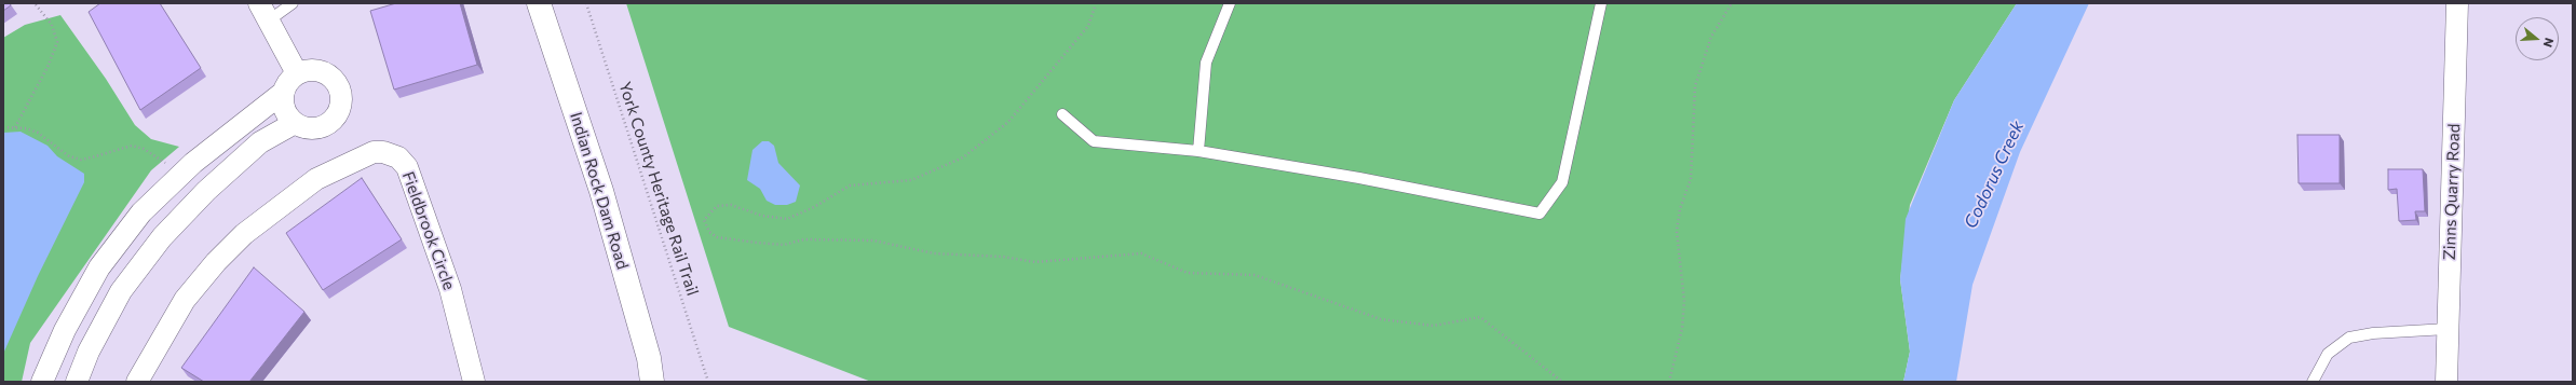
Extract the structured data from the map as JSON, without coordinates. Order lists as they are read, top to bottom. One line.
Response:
{"streets":{"street":["Indian Rock Dam Road","Zinns Quarry Road","Fieldbrook Circle"],"path":["York County Heritage Rail Trail"]},"water":["Codorus Creek"],"north":"right"}
